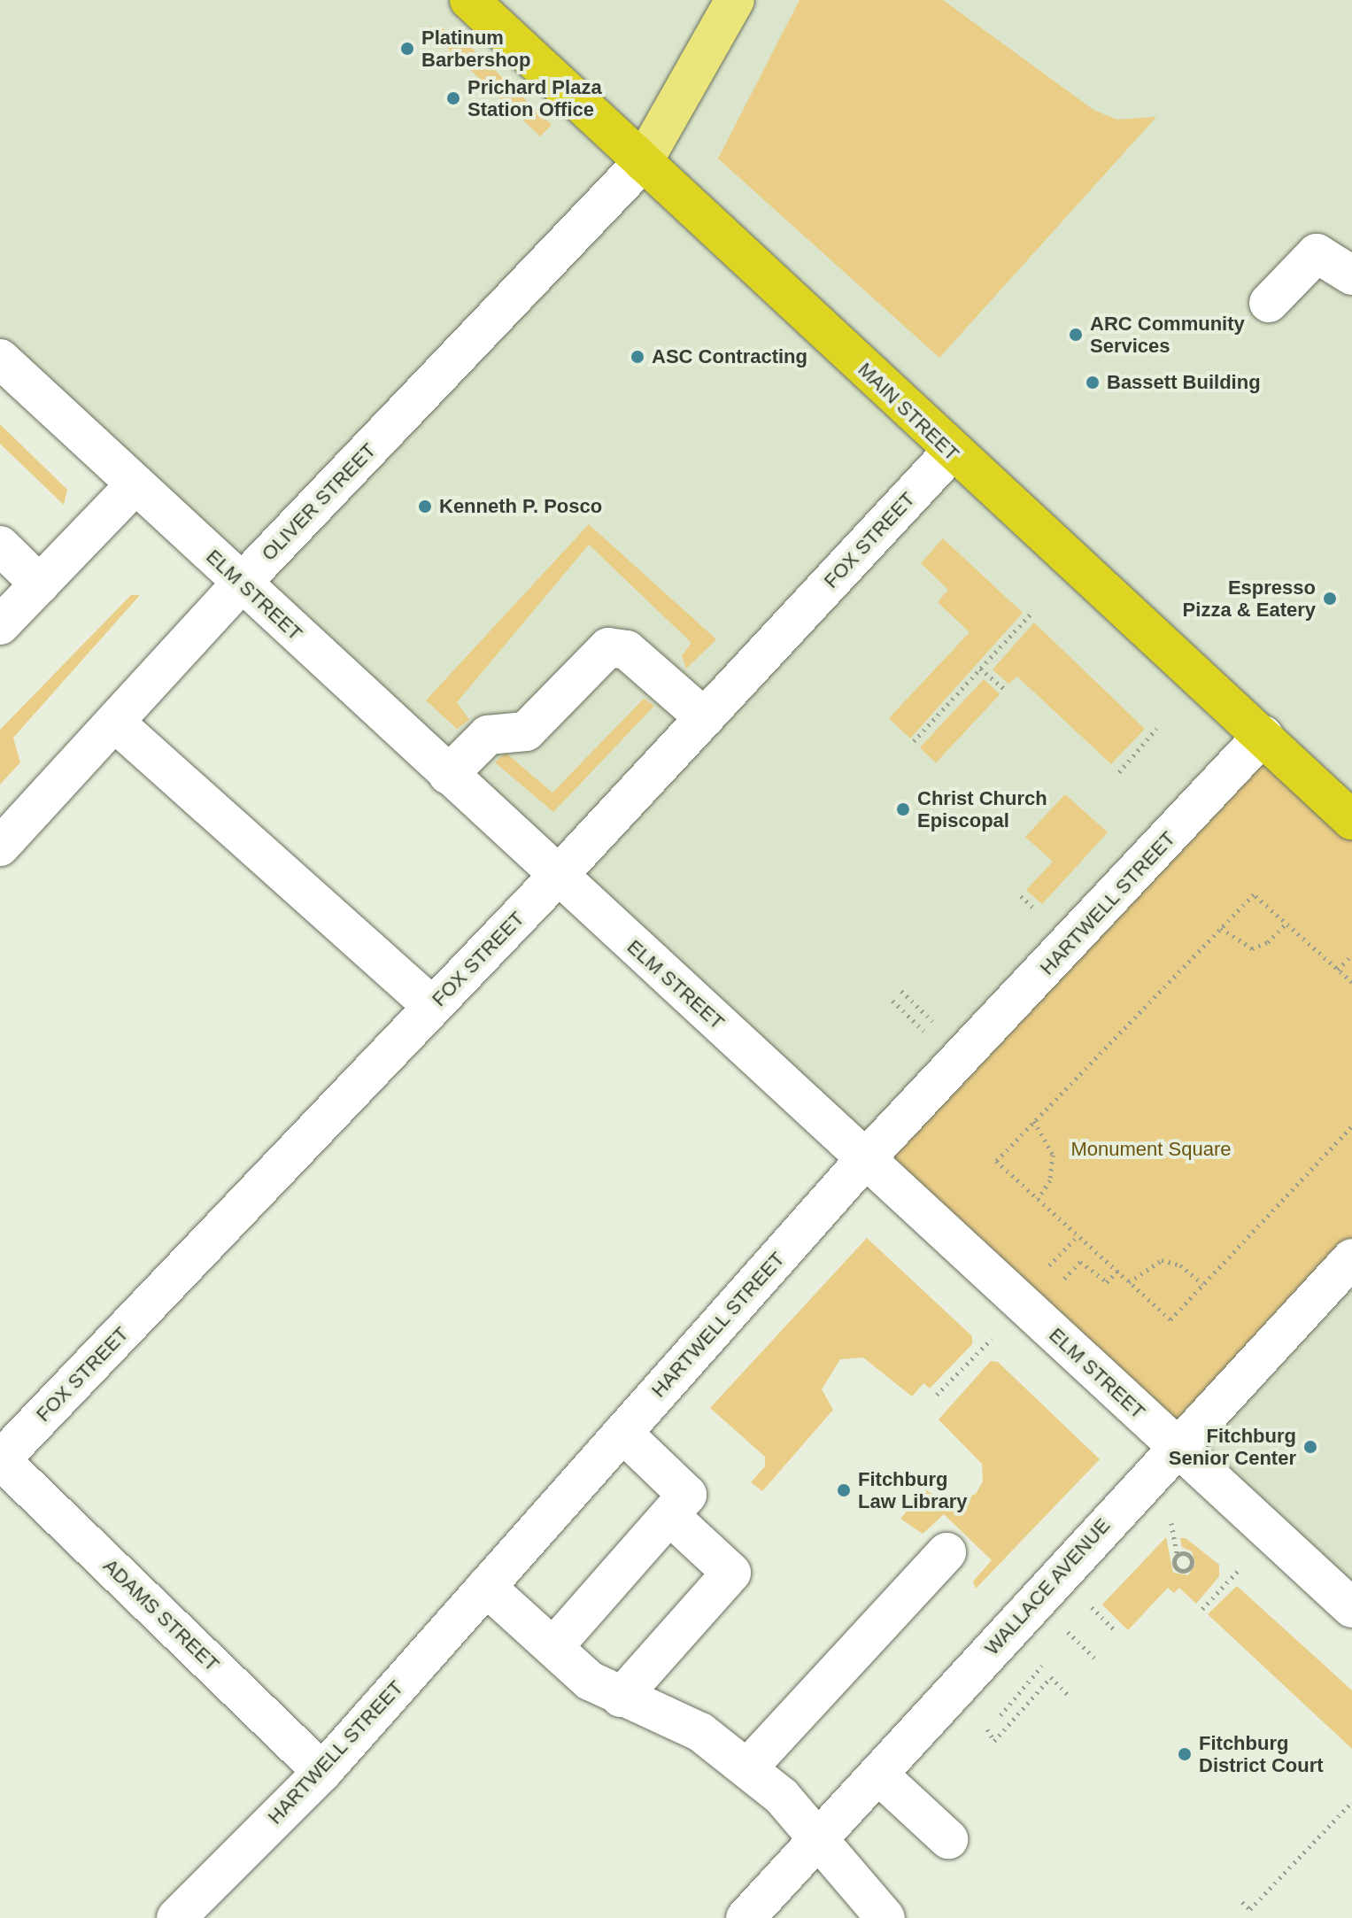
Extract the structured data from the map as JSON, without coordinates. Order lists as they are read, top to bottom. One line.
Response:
{"streets":{"highway":["MAIN STREET"],"street":["OLIVER STREET","FOX STREET","ELM STREET","HARTWELL STREET","WALLACE AVENUE","ADAMS STREET"]},"crossings":[["MAIN STREET","OLIVER STREET"],["MAIN STREET","FOX STREET"],["MAIN STREET","HARTWELL STREET"],["OLIVER STREET","ELM STREET"],["FOX STREET","ELM STREET"],["FOX STREET","ADAMS STREET"],["ELM STREET","HARTWELL STREET"],["ELM STREET","WALLACE AVENUE"],["HARTWELL STREET","ADAMS STREET"]],"parks":["Monument Square"],"places":["Platinum Barbershop","Prichard Plaza Station Office","ARC Community Services","ASC Contracting","Bassett Building","Kenneth P. Posco","Espresso Pizza & Eatery","Christ Church Episcopal","Fitchburg Senior Center","Fitchburg Law Library","Fitchburg District Court"]}
